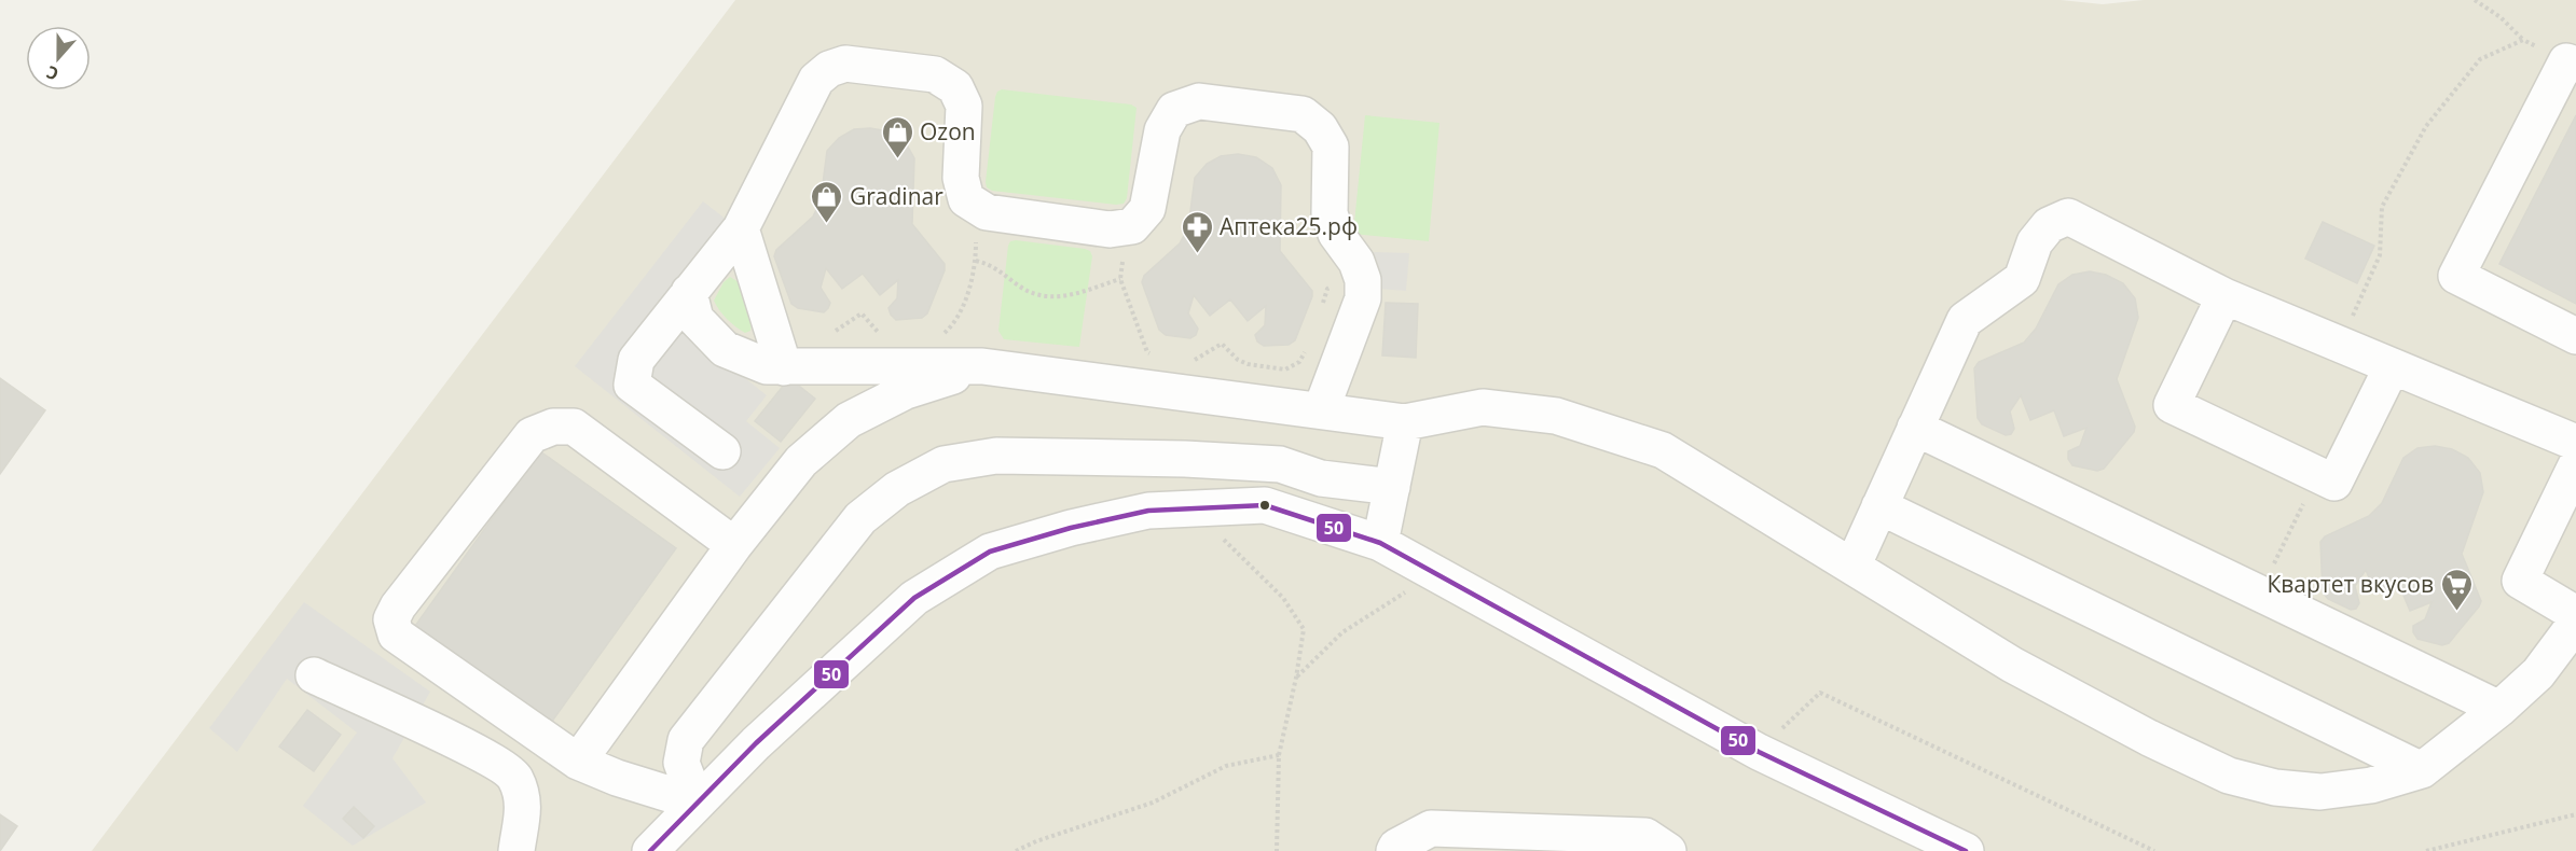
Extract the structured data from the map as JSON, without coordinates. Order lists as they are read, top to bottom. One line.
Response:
{"places":{"shop":["Ozon","Gradinar"],"pharmacy":["Аптека25.рф"],"supermarket":["Квартет вкусов"]},"lines":["transit line 50"],"north":"bottom"}
